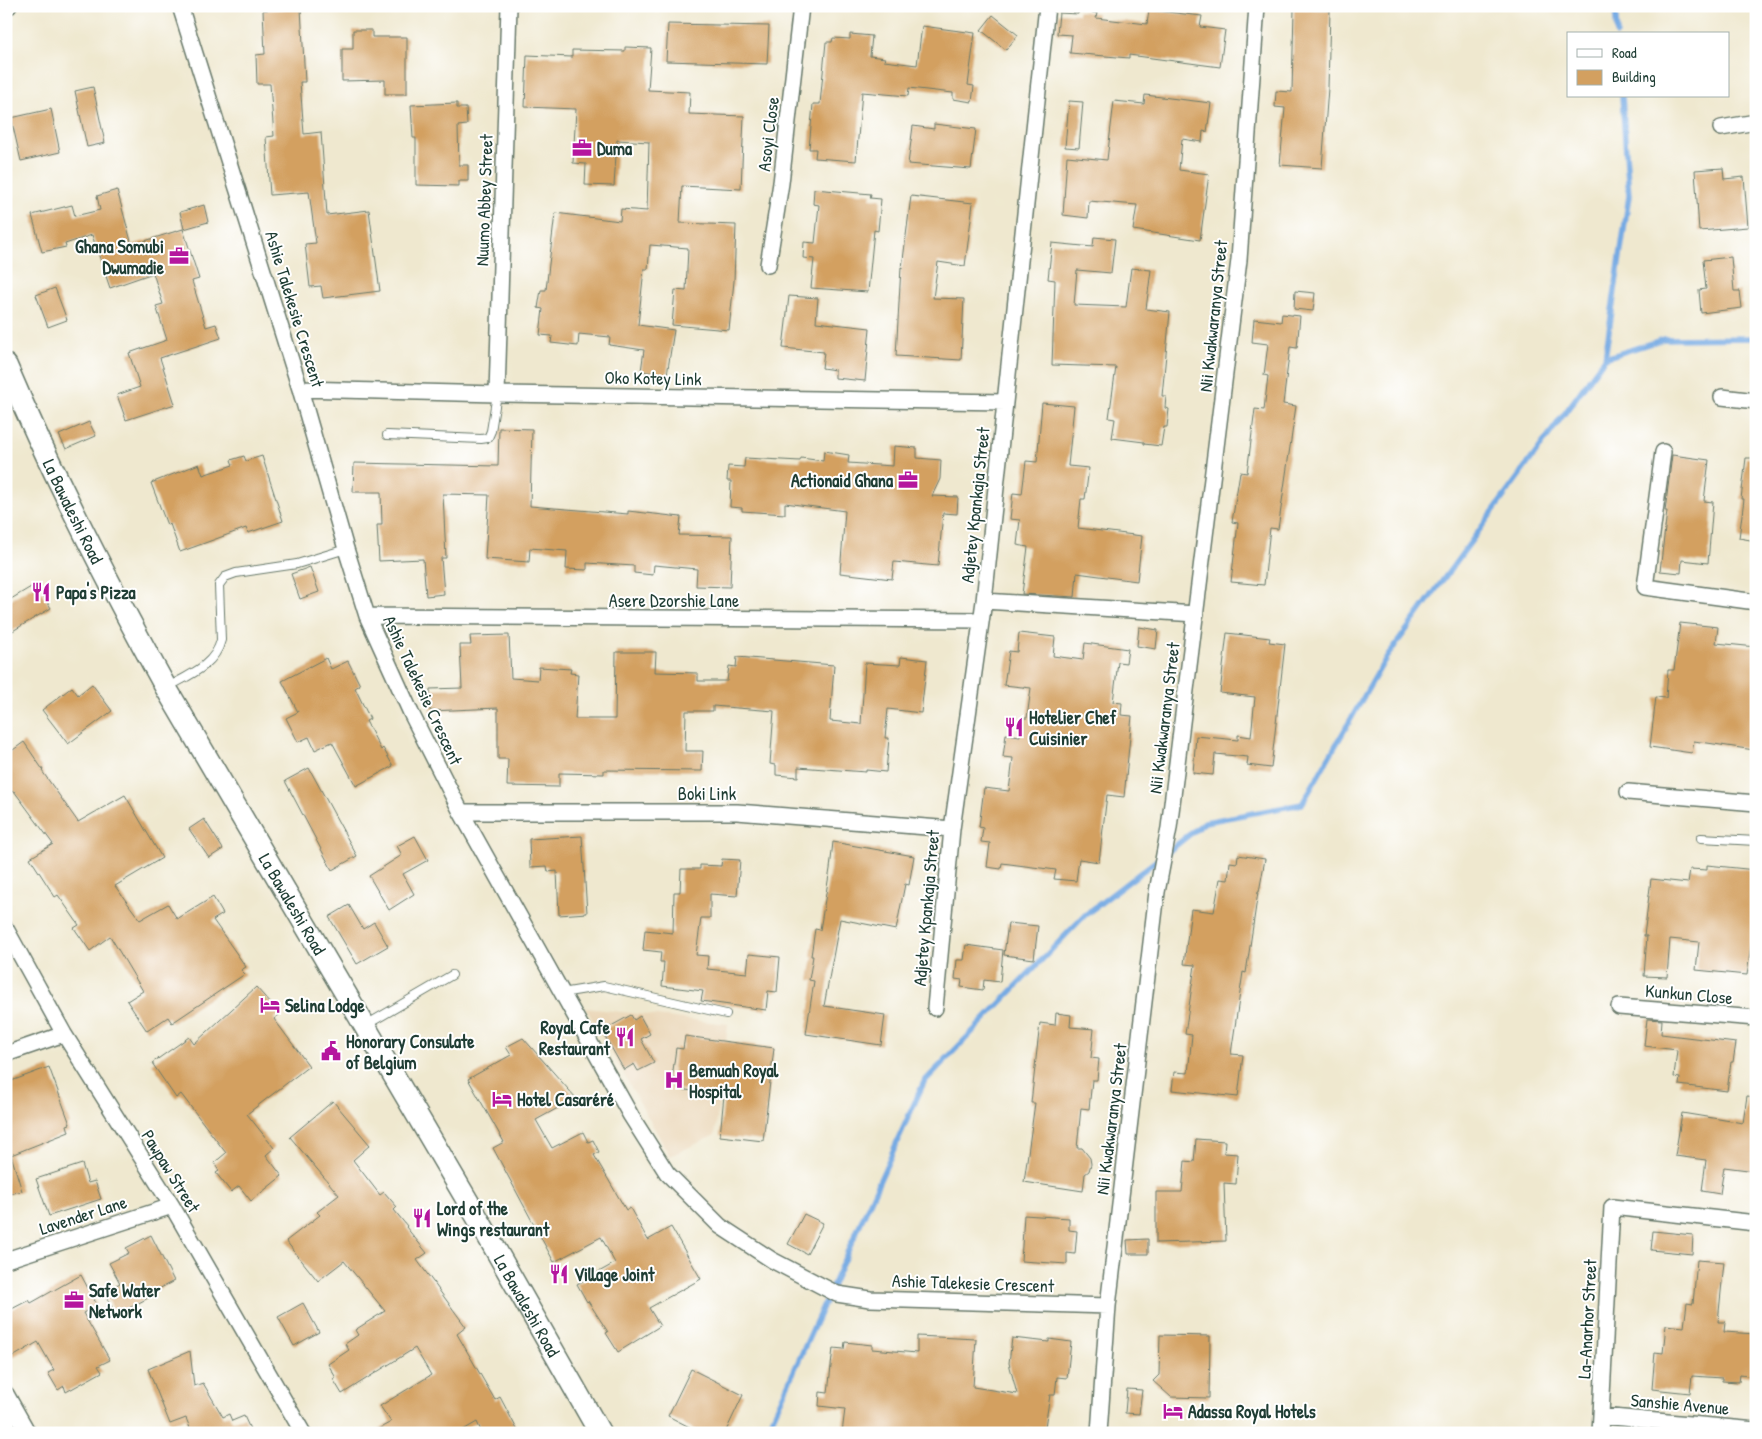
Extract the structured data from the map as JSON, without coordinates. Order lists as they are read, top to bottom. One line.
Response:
{"streets":{"main road":["La Bawaleshi Road"],"street":["Asoyi Close","Nuumo Abbey Street","Ashie Talekesie Crescent","Nii Kwakwaranya Street","Oko Kotey Link","Adjetey Kpankaja Street","Asere Dzorshie Lane","Boki Link","Kunkun Close","Pawpaw Street","Lavender Lane","La-Anarhor Street","Sanshie Avenue"]},"crossings":[["Nuumo Abbey Street","Oko Kotey Link"],["Ashie Talekesie Crescent","Nii Kwakwaranya Street"],["Ashie Talekesie Crescent","Oko Kotey Link"],["Ashie Talekesie Crescent","Asere Dzorshie Lane"],["Ashie Talekesie Crescent","Boki Link"],["Oko Kotey Link","Adjetey Kpankaja Street"],["Adjetey Kpankaja Street","Asere Dzorshie Lane"],["Adjetey Kpankaja Street","Boki Link"],["Pawpaw Street","Lavender Lane"],["La-Anarhor Street","Sanshie Avenue"]],"places":{"office":["Duma","Ghana Somubi Dwumadie","Actionaid Ghana","Safe Water Network"],"restaurant":["Papa's Pizza","Hotelier Chef Cuisinier","Royal Cafe Restaurant","Lord of the Wings restaurant","Village Joint"],"hotel":["Selina Lodge","Hotel Casaréré","Adassa Royal Hotels"],"public building":["Honorary Consulate of Belgium"],"hospital":["Bemuah Royal Hospital"]},"legend":["Road","Building"]}
